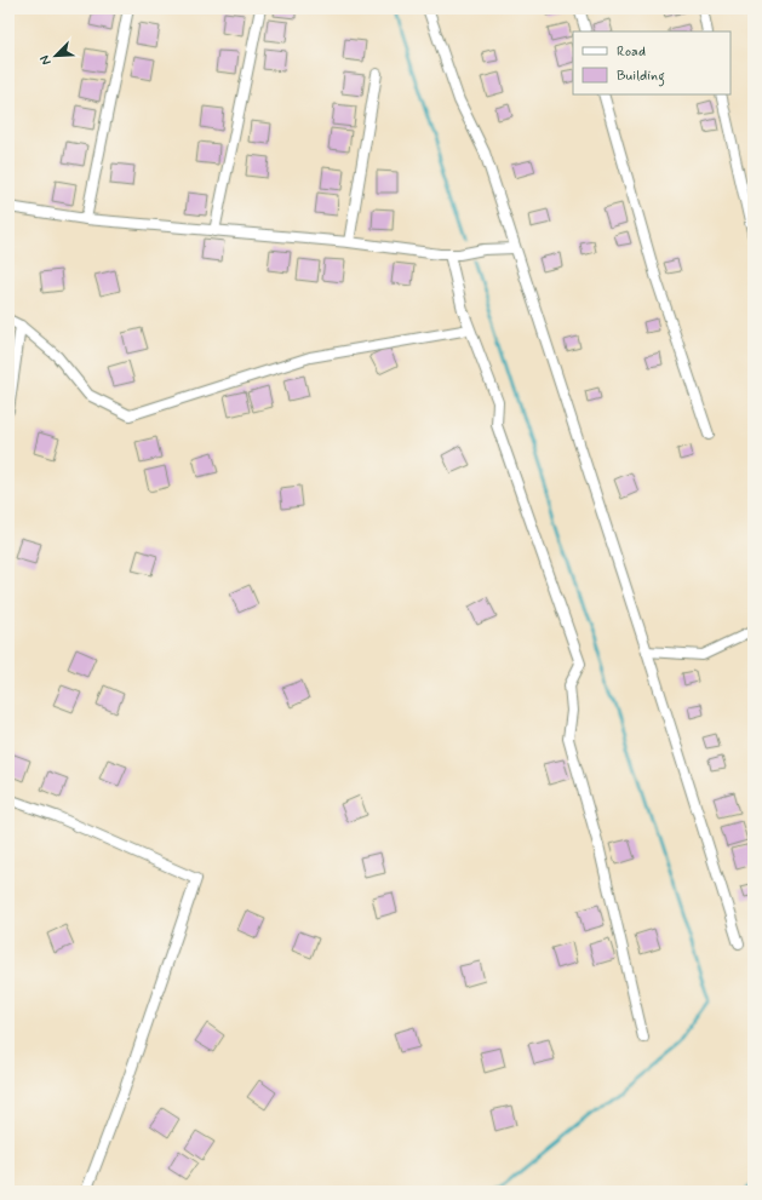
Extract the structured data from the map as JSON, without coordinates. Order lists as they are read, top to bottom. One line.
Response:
{"legend":["Road","Building"],"north":"bottom left"}
